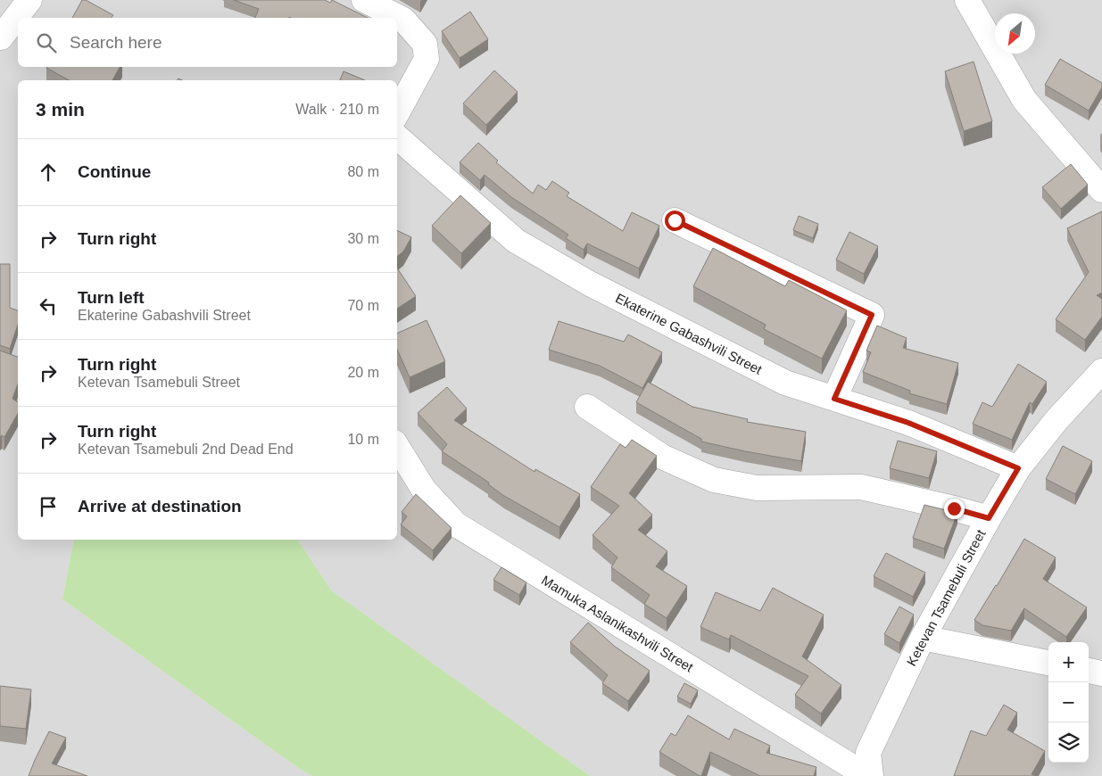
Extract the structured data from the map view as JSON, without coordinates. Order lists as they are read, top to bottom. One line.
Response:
{"streets":{"street":["Ekaterine Gabashvili Street","Ketevan Tsamebuli Street","Mamuka Aslanikashvili Street"]},"crossings":[["Ekaterine Gabashvili Street","Ketevan Tsamebuli Street"],["Ketevan Tsamebuli Street","Mamuka Aslanikashvili Street"]],"north":"bottom left","page":{"search":"Search here","heading":["3 min","Walk · 210 m"],"list":[["Continue","80 m"],["Turn right","30 m"],["Turn left","Ekaterine Gabashvili Street","70 m"],["Turn right","Ketevan Tsamebuli Street","20 m"],["Turn right","Ketevan Tsamebuli 2nd Dead End","10 m"],"Arrive at destination"],"map_buttons":["+","−"]}}
